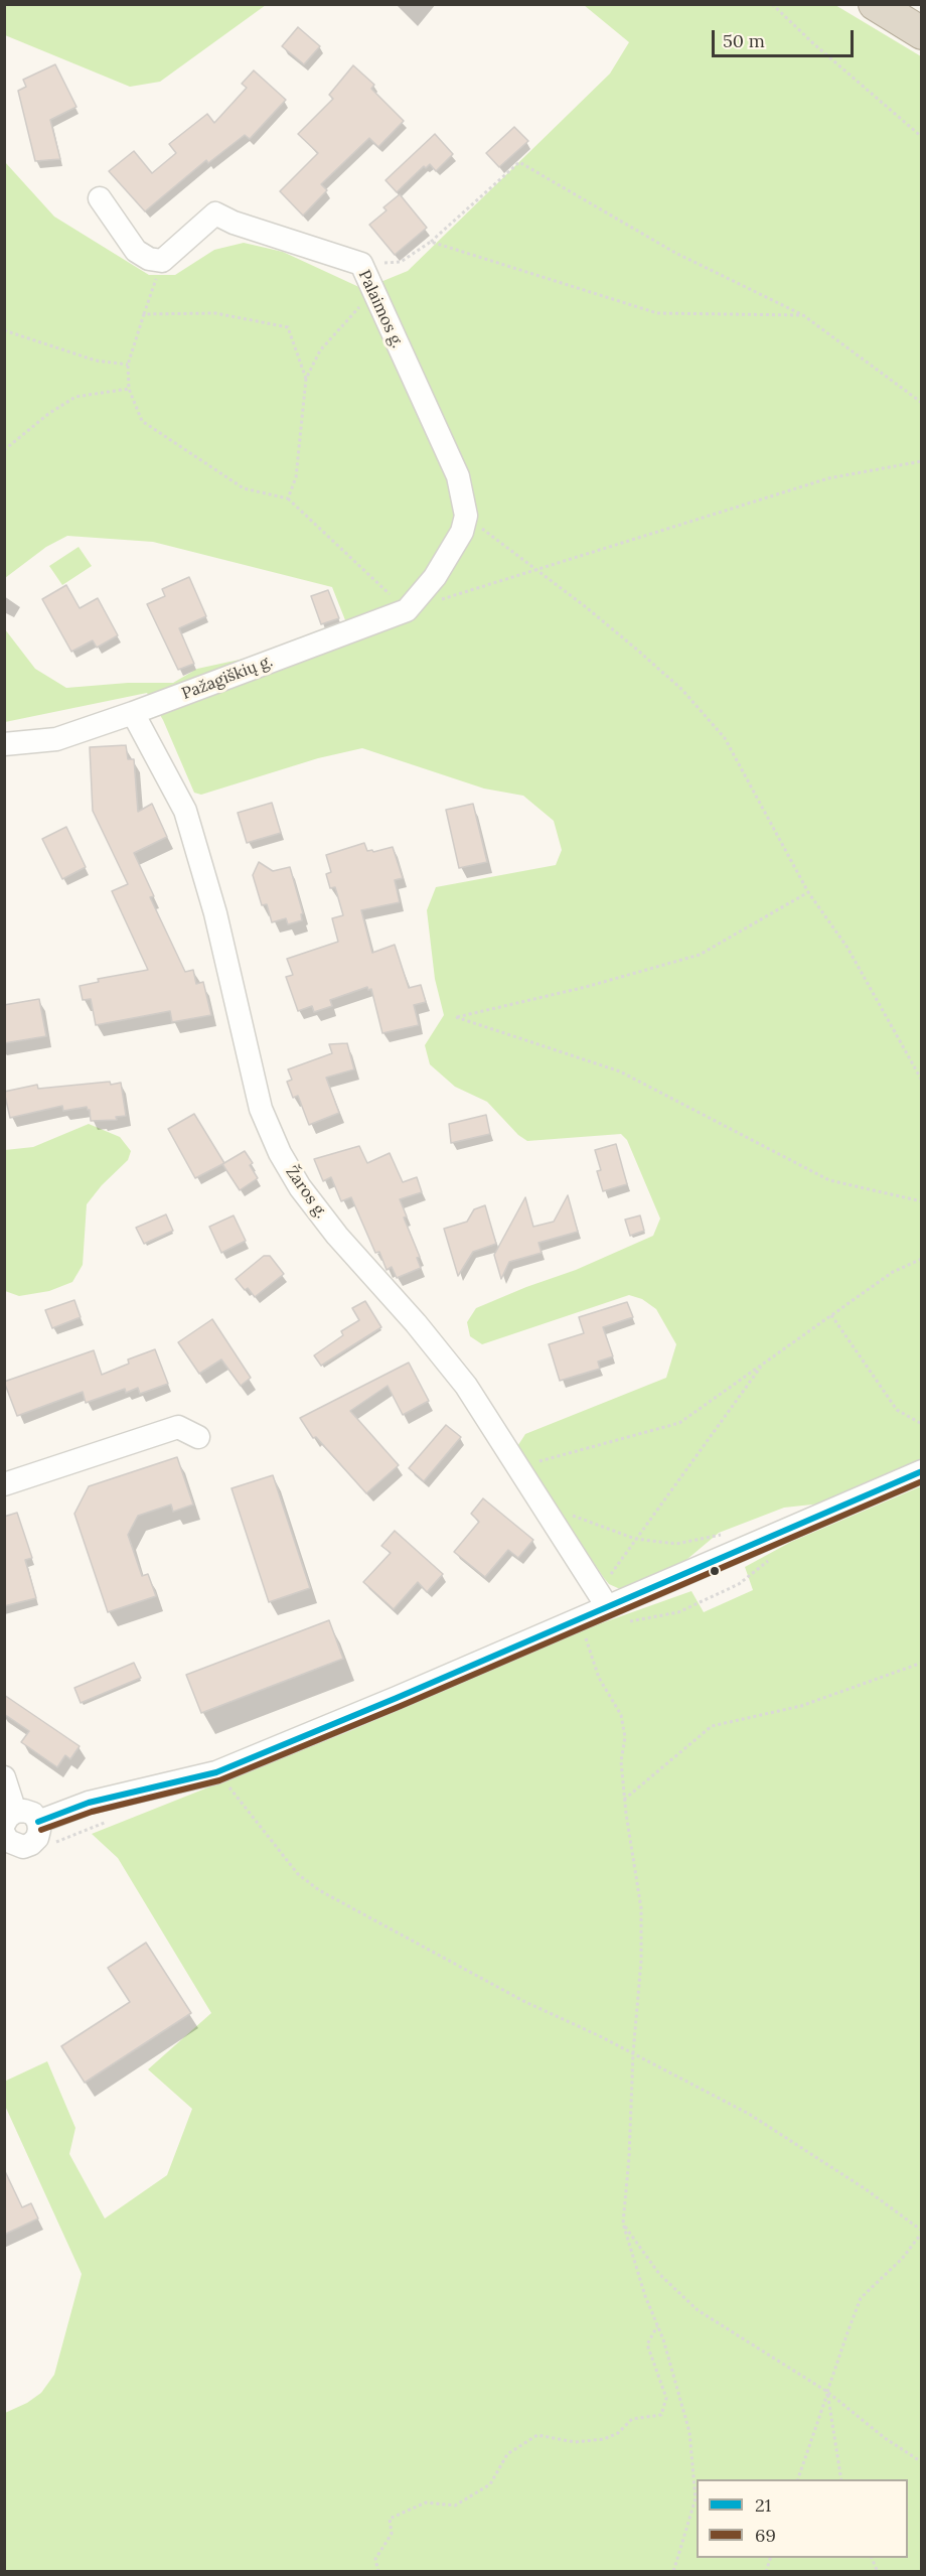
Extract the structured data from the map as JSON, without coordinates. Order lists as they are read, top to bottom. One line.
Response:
{"streets":{"street":["Palaimos g.","Pažagiškių g.","Žaros g."]},"crossings":[["Palaimos g.","Pažagiškių g."],["Pažagiškių g.","Žaros g."]],"lines":["transit line 21","transit line 69"],"legend":["21","69"],"scale_bar":"50 m"}
